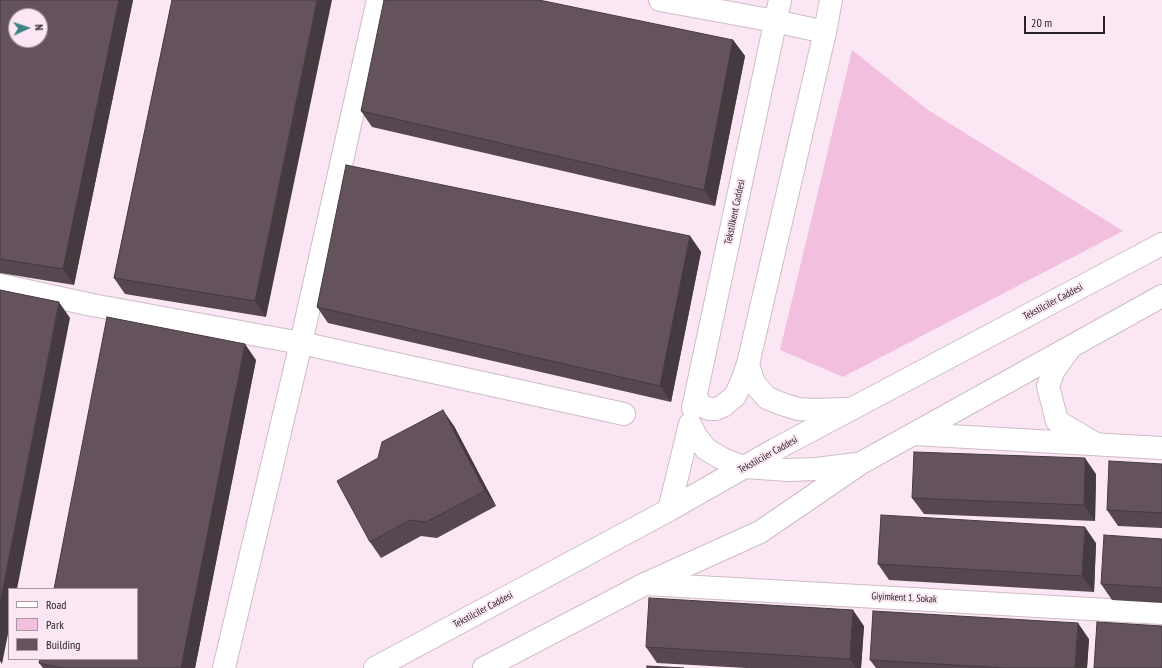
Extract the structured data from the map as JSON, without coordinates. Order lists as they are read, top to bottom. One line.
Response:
{"streets":{"main road":["Tekstilkent Caddesi","Tekstilciler Caddesi","Giyimkent 1. Sokak"]},"crossings":[["Tekstilkent Caddesi","Tekstilciler Caddesi"]],"legend":["Road","Park","Building"],"scale_bar":"20 m","north":"right"}
